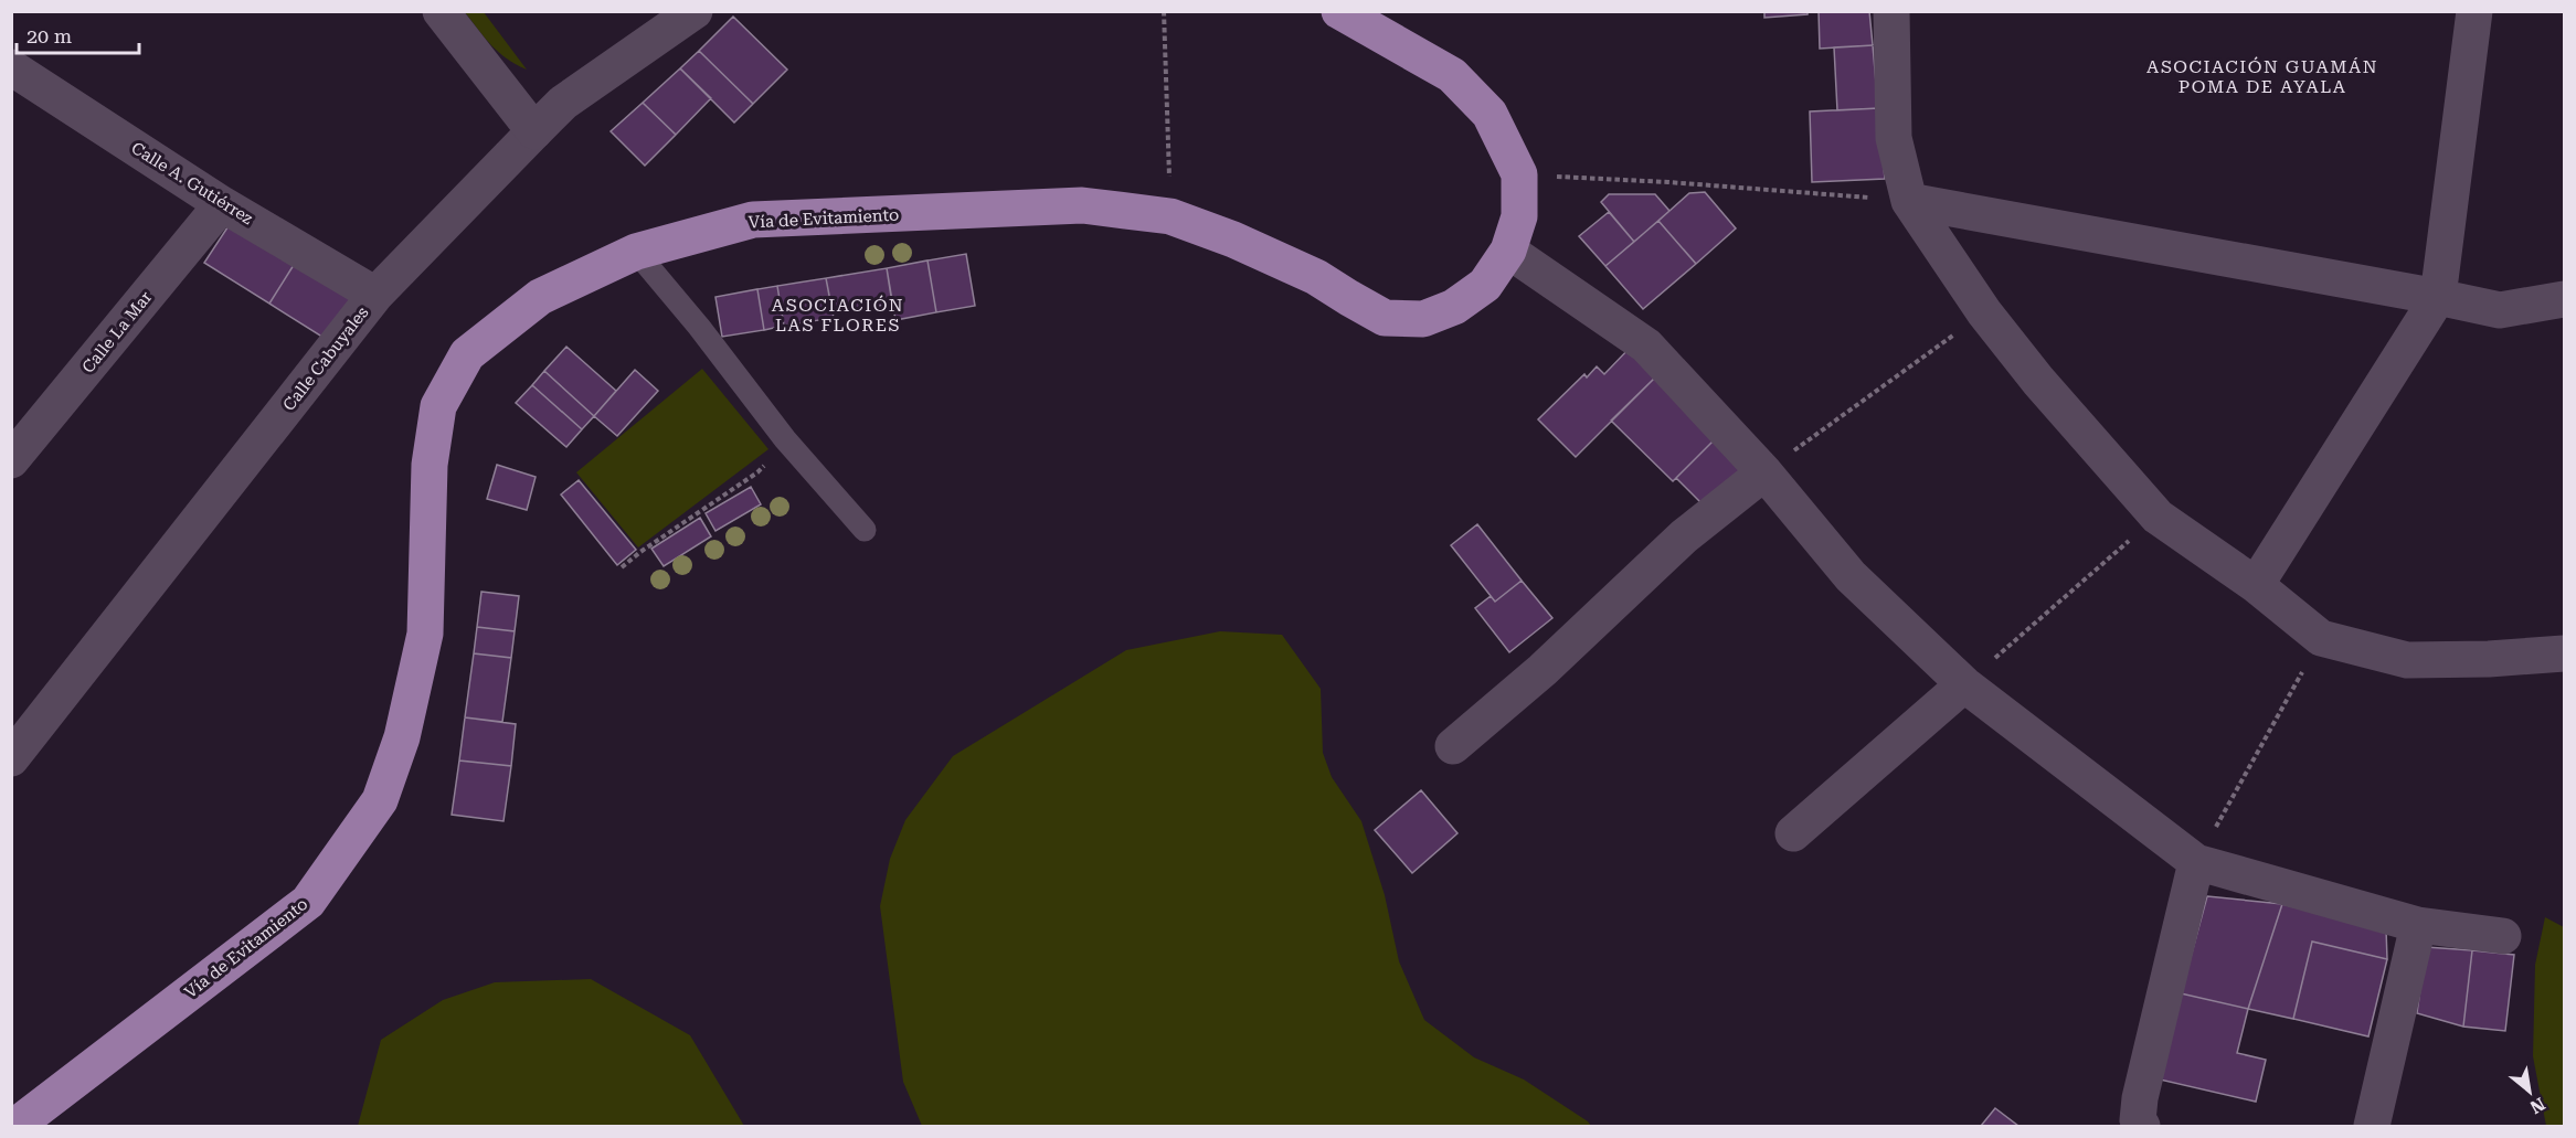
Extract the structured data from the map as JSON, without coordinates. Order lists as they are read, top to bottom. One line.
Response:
{"streets":{"highway":["Vía de Evitamiento"],"street":["Calle A. Gutiérrez","Calle La Mar","Calle Cabuyales"]},"crossings":[["Calle A. Gutiérrez","Calle La Mar"],["Calle A. Gutiérrez","Calle Cabuyales"]],"districts":["ASOCIACIÓN GUAMÁN POMA DE AYALA","ASOCIACIÓN LAS FLORES"],"scale_bar":"20 m","north":"bottom right"}
